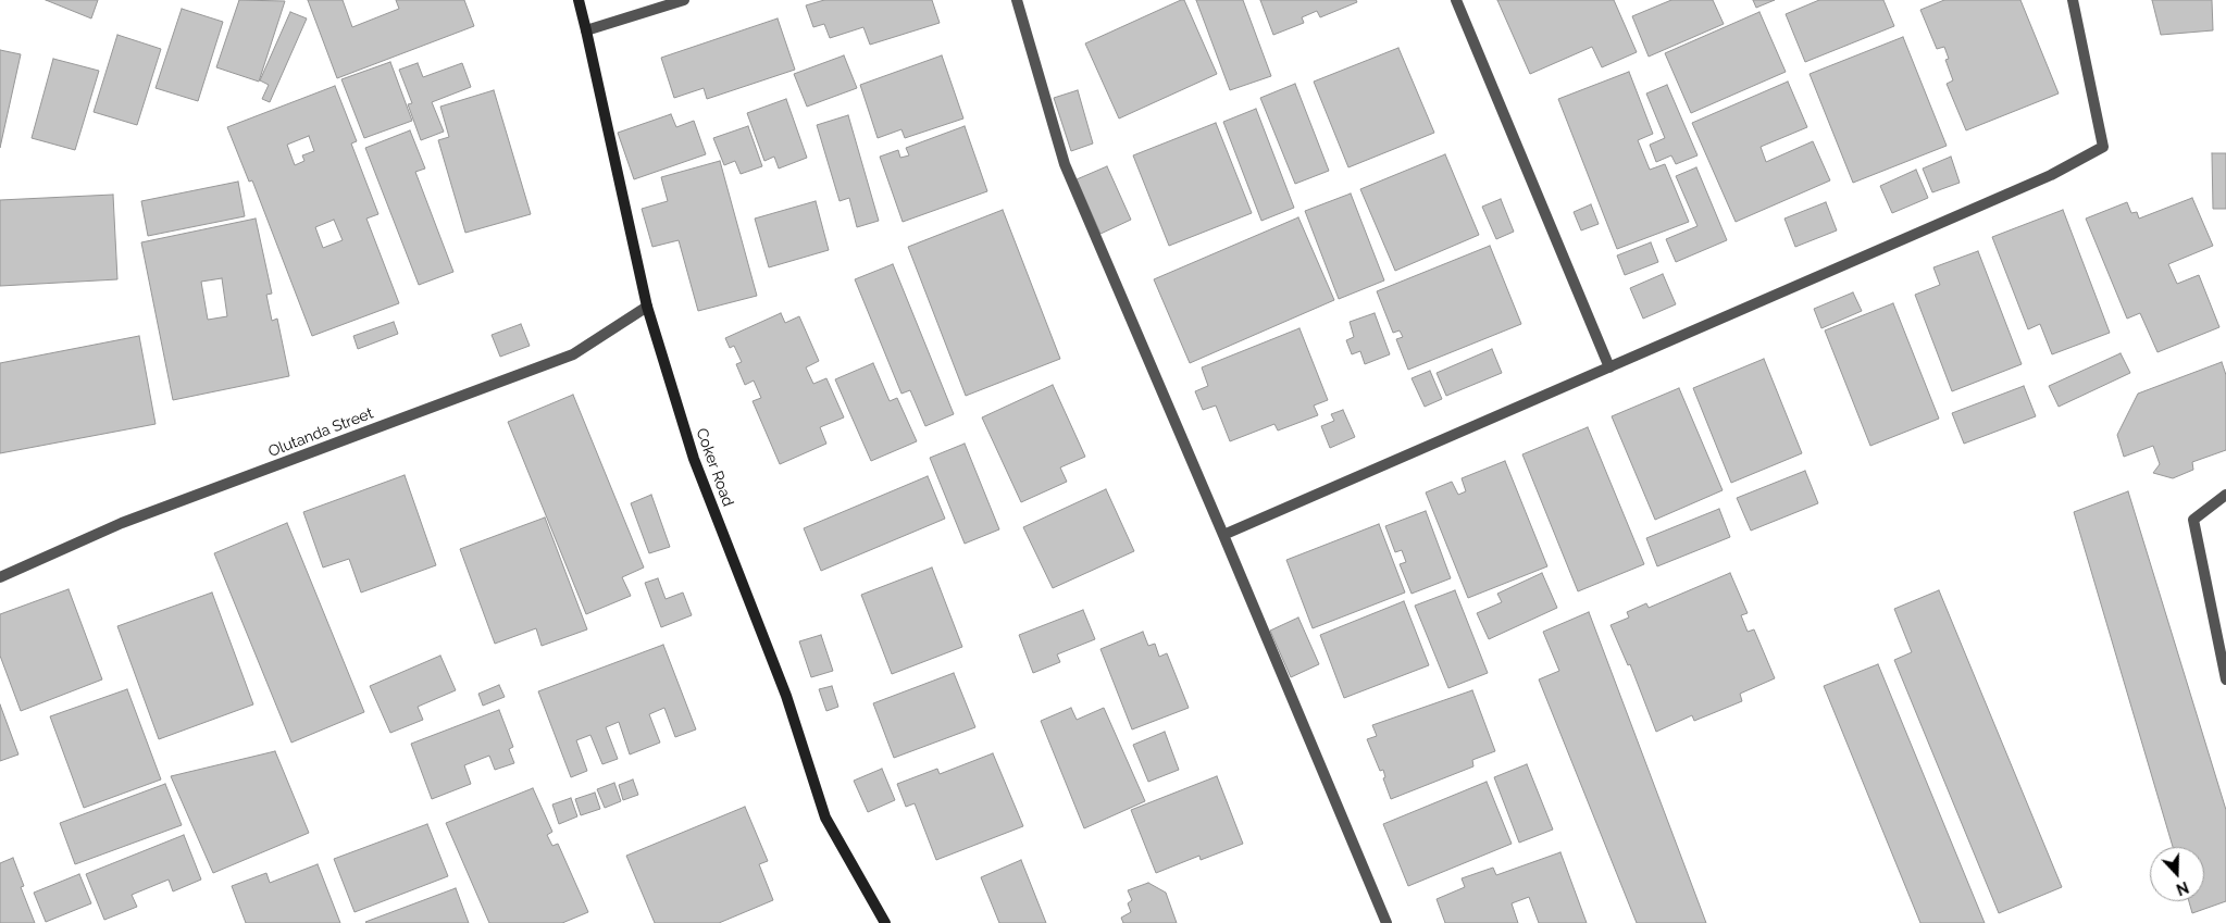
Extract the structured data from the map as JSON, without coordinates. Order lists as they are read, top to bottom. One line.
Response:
{"streets":{"main road":["Coker Road"],"street":["Olutanda Street"]},"crossings":[["Olutanda Street","Coker Road"]],"north":"bottom"}
